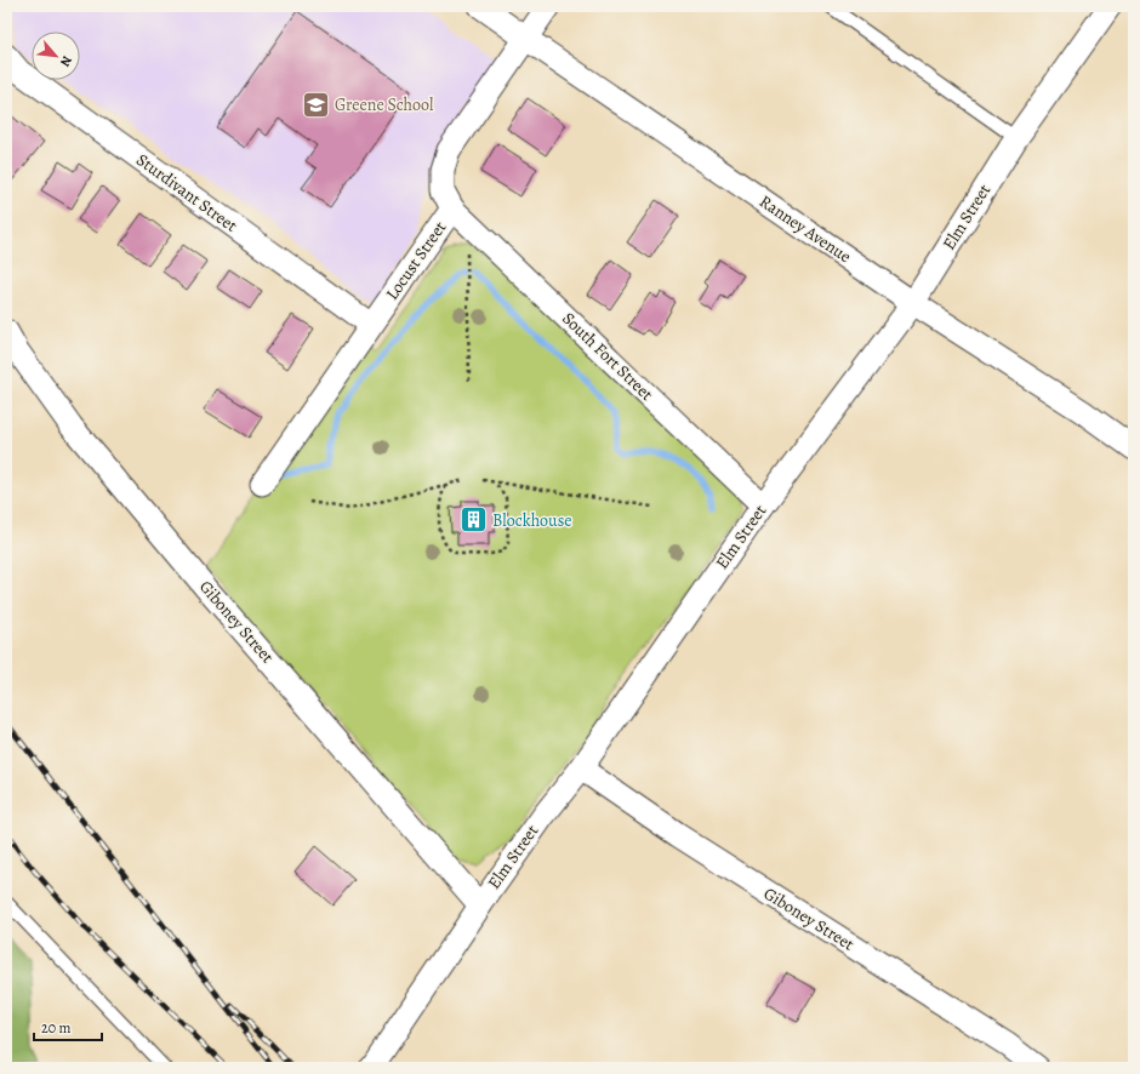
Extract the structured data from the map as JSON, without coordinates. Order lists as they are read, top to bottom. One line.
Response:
{"streets":{"street":["Sturdivant Street","Elm Street","Ranney Avenue","Locust Street","South Fort Street","Giboney Street"]},"crossings":[["Sturdivant Street","Locust Street"],["Elm Street","Ranney Avenue"],["Elm Street","South Fort Street"],["Elm Street","Giboney Street"],["Ranney Avenue","Locust Street"],["Locust Street","South Fort Street"]],"places":{"school or university":["Greene School"],"building":["Blockhouse"]},"scale_bar":"20 m","north":"bottom right"}
